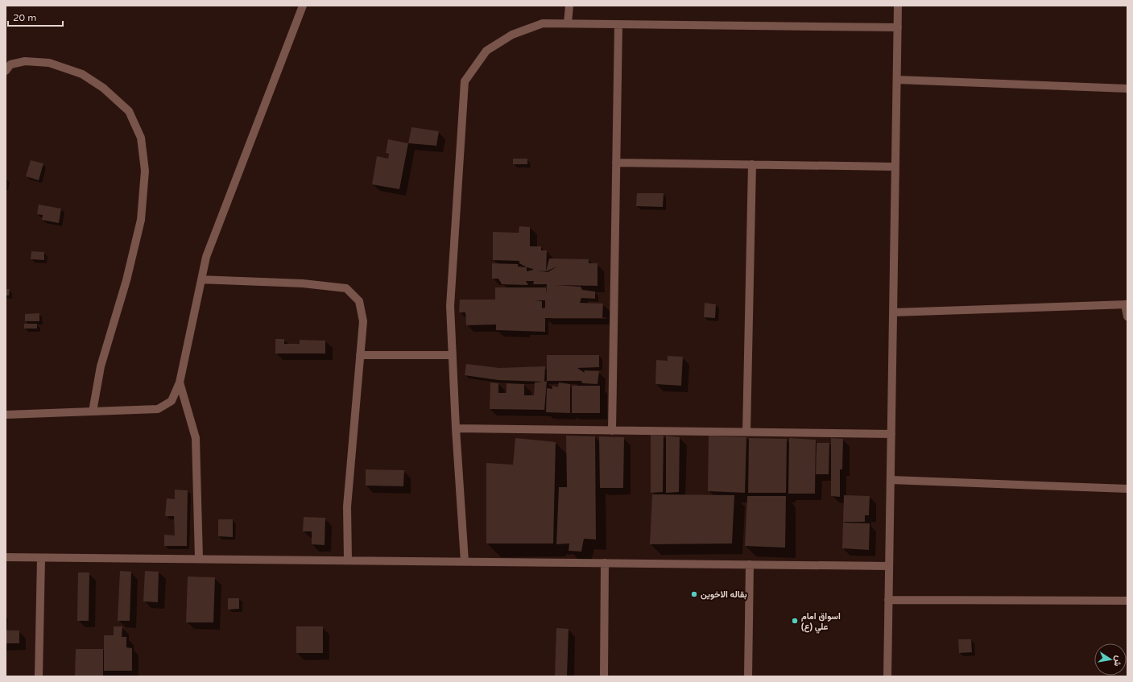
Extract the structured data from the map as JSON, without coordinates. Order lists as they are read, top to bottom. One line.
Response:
{"places":["بقاله الاخوين","اسواق امام علي (ع)"],"scale_bar":"20 m","north":"right"}
